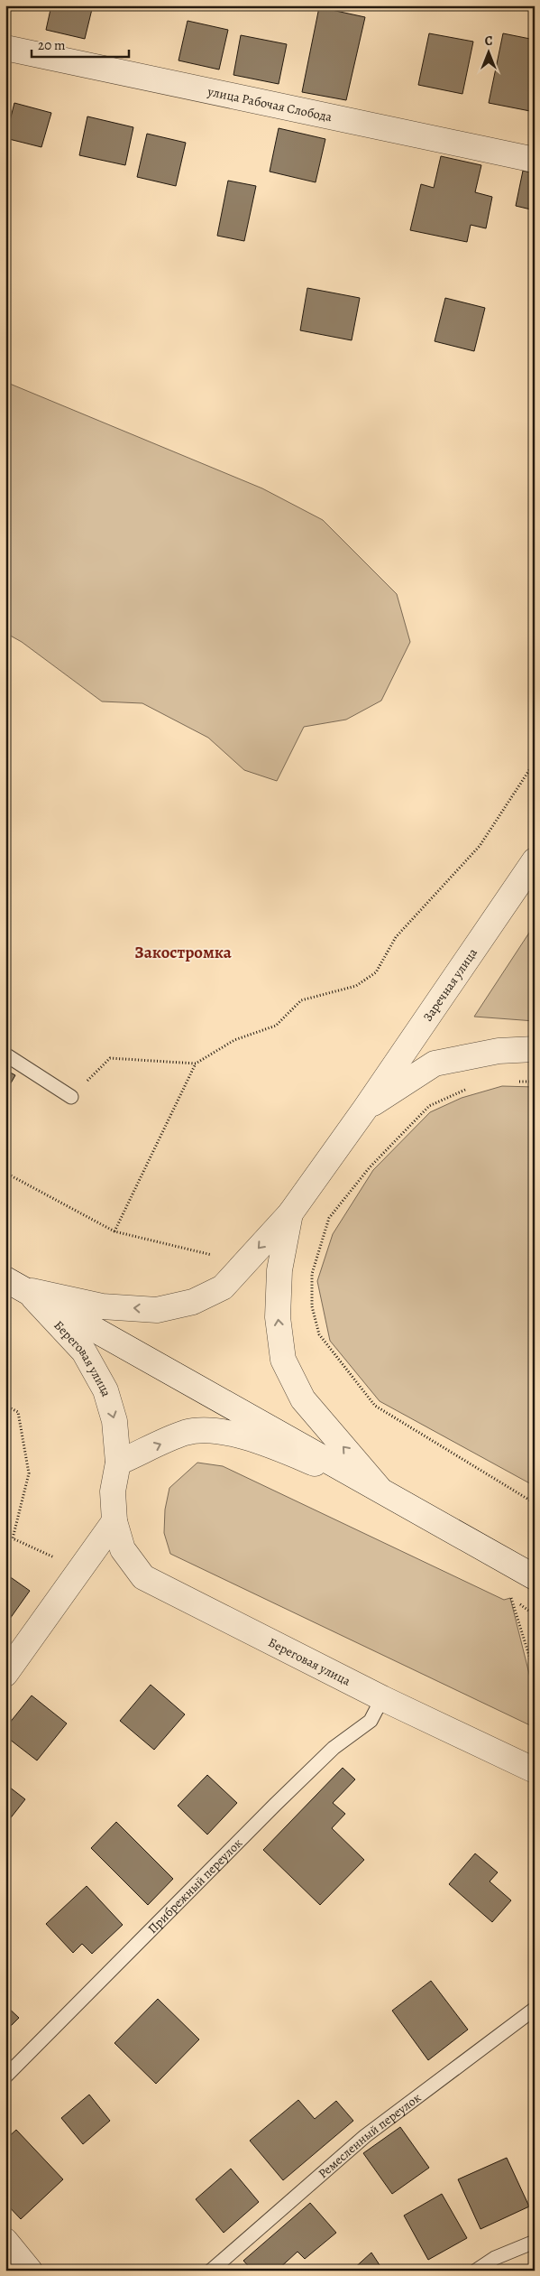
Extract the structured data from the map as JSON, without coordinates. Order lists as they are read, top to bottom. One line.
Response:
{"streets":{"street":["улица Рабочая Слобода","Заречная улица","Береговая улица"],"lane":["Прибрежный переулок","Ремесленный переулок"]},"crossings":[["Заречная улица","Береговая улица"],["Береговая улица","Прибрежный переулок"]],"one_way":["Заречная улица"],"districts":["Закостромка"],"scale_bar":"20 m","north":"top"}
